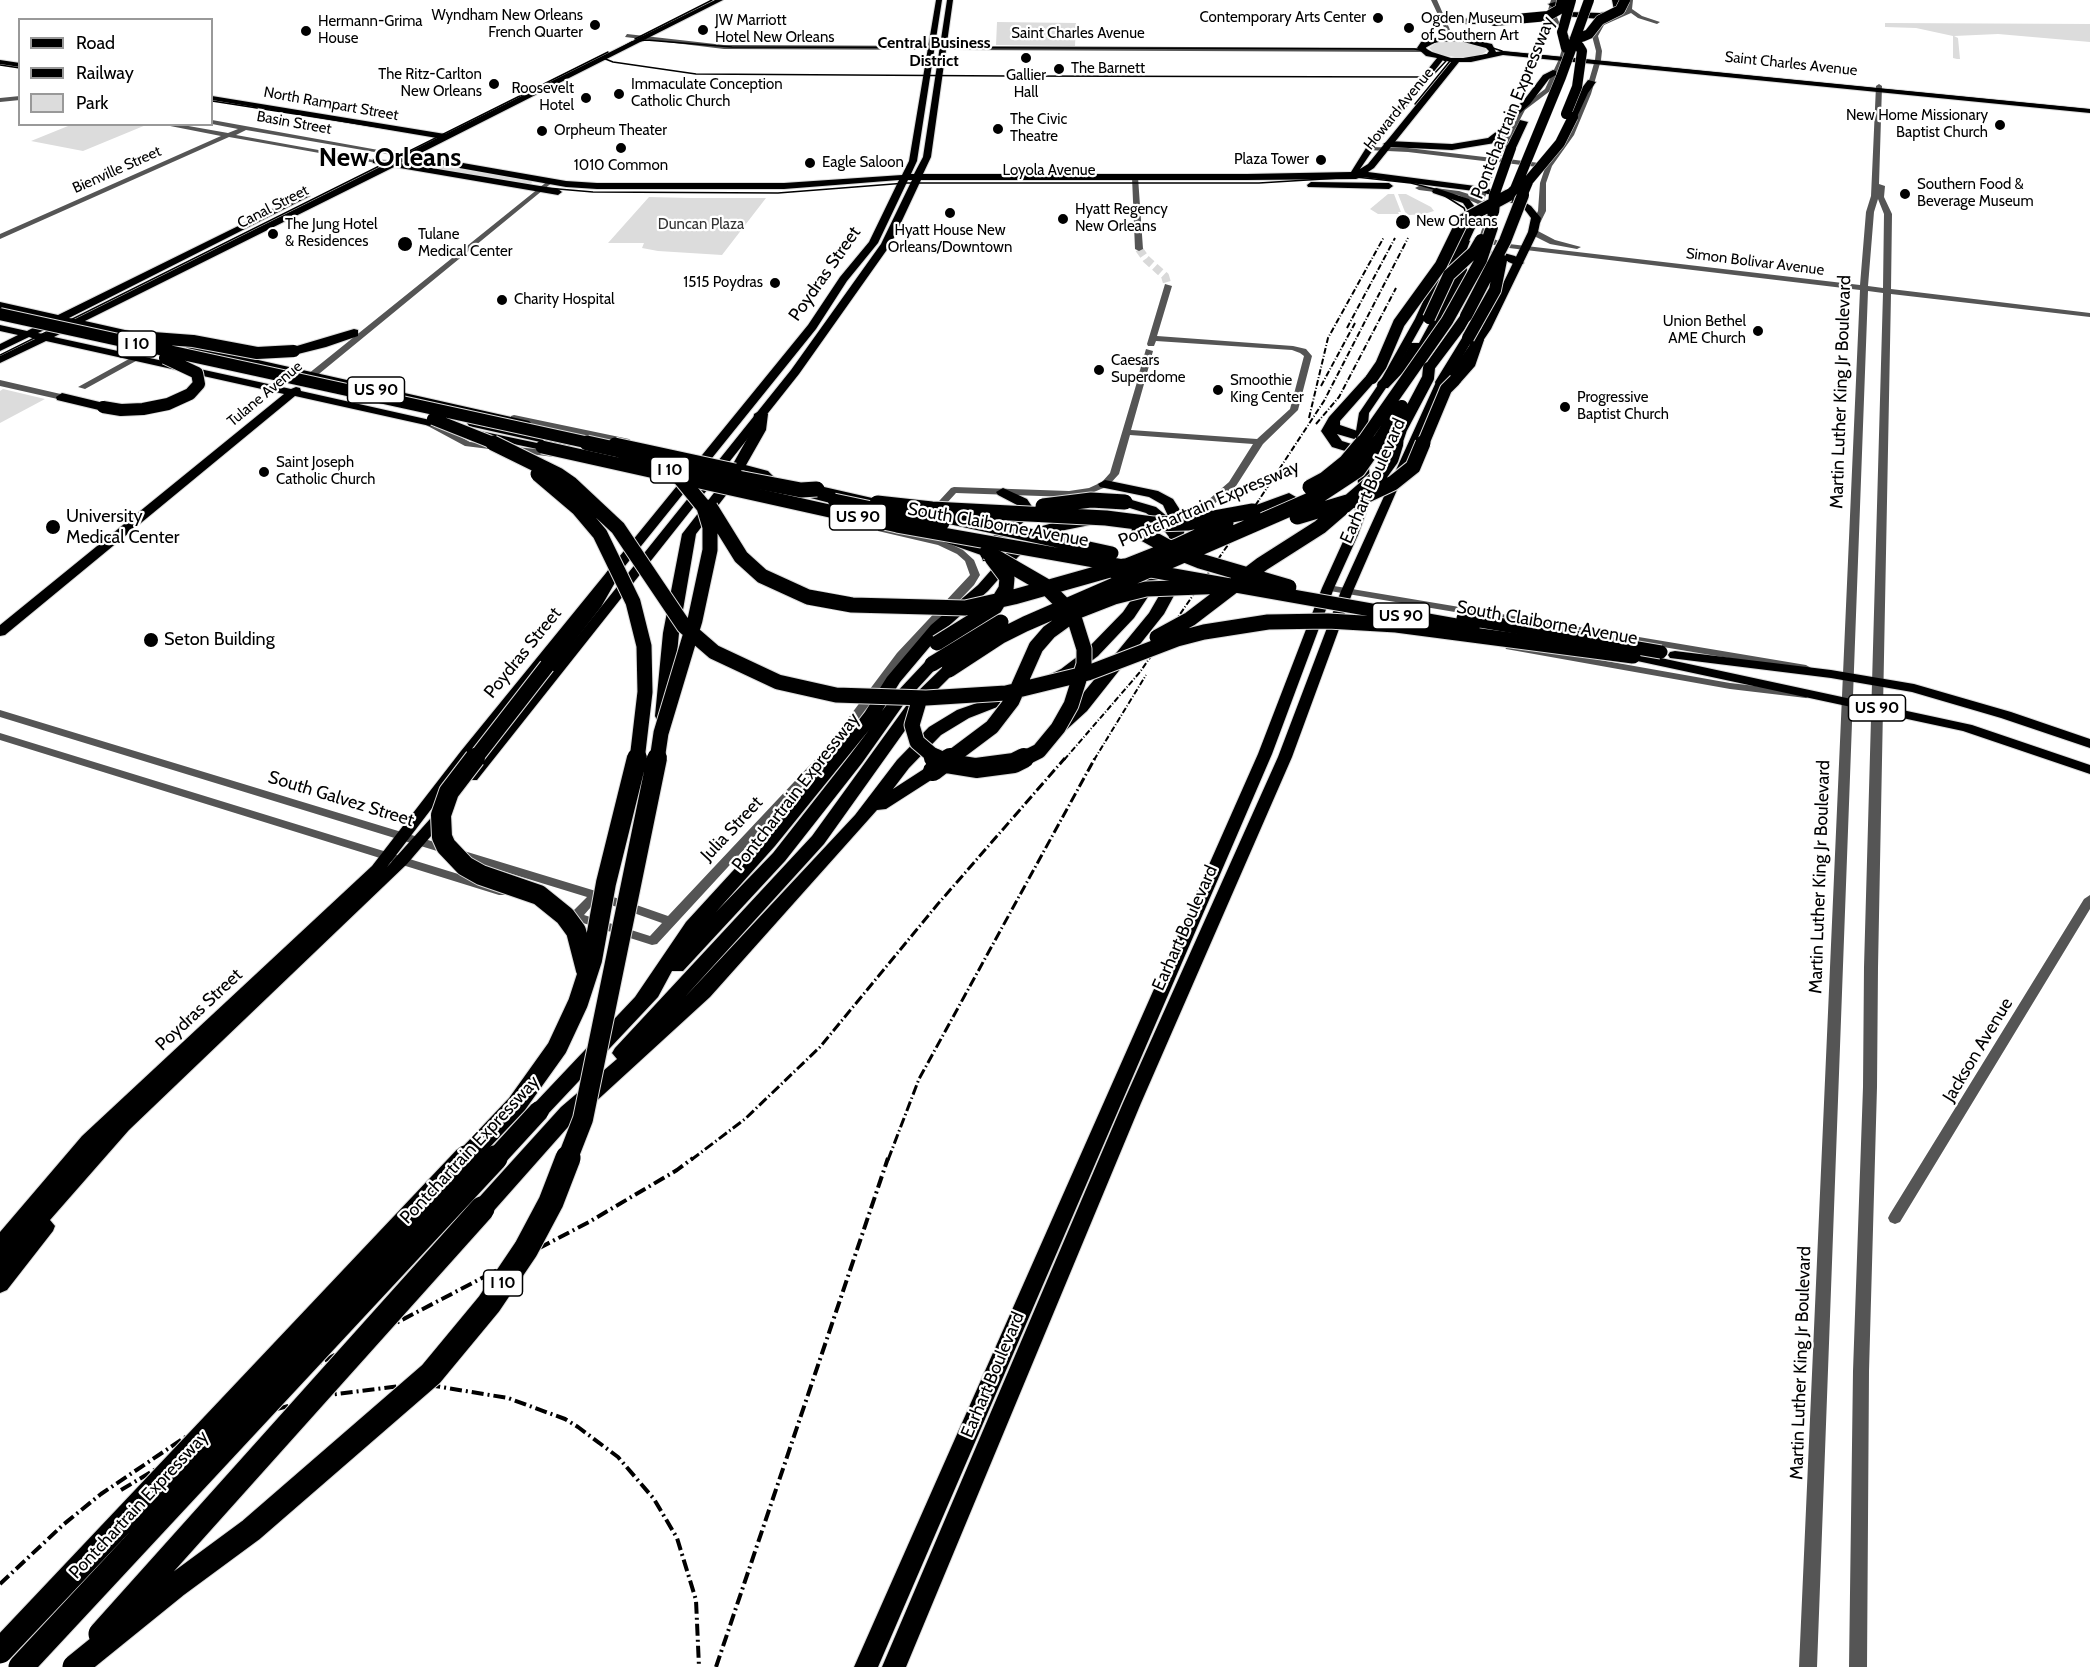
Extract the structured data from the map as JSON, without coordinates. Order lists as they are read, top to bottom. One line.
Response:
{"streets":{"highway":["Pontchartrain Expressway","I 10"],"main road":["Saint Charles Avenue","North Rampart Street","Howard Avenue","Basin Street","Loyola Avenue","Canal Street","Poydras Street","US 90","Tulane Avenue","Earhart Boulevard","South Claiborne Avenue"],"street":["Bienville Street","Simon Bolivar Avenue","Martin Luther King Jr Boulevard","South Galvez Street","Julia Street","Jackson Avenue"]},"crossings":[["Saint Charles Avenue","Pontchartrain Expressway"],["Saint Charles Avenue","Howard Avenue"],["Saint Charles Avenue","Canal Street"],["Saint Charles Avenue","Poydras Street"],["Saint Charles Avenue","Martin Luther King Jr Boulevard"],["North Rampart Street","Canal Street"],["Pontchartrain Expressway","I 10"],["Howard Avenue","Loyola Avenue"],["Basin Street","Bienville Street"],["Basin Street","Loyola Avenue"],["Basin Street","Canal Street"],["Loyola Avenue","Poydras Street"],["Loyola Avenue","Tulane Avenue"],["Canal Street","South Claiborne Avenue"],["Simon Bolivar Avenue","Martin Luther King Jr Boulevard"],["Poydras Street","I 10"],["Poydras Street","South Claiborne Avenue"],["Poydras Street","South Galvez Street"],["I 10","South Claiborne Avenue"],["Martin Luther King Jr Boulevard","South Claiborne Avenue"],["Tulane Avenue","South Claiborne Avenue"],["Earhart Boulevard","South Claiborne Avenue"],["South Claiborne Avenue","Julia Street"],["South Galvez Street","Julia Street"]],"districts":["Central Business District","New Orleans"],"parks":["Duncan Plaza"],"places":["Contemporary Arts Center","Wyndham New Orleans French Quarter","Ogden Museum of Southern Art","JW Marriott Hotel New Orleans","Hermann-Grima House","Gallier Hall","The Barnett","The Ritz-Carlton New Orleans","Immaculate Conception Catholic Church","Roosevelt Hotel","New Home Missionary Baptist Church","The Civic Theatre","Orpheum Theater","1010 Common","Plaza Tower","Eagle Saloon","Southern Food & Beverage Museum","Hyatt House New Orleans/Downtown","Hyatt Regency New Orleans","New Orleans","The Jung Hotel & Residences","Tulane Medical Center","1515 Poydras","Charity Hospital","Union Bethel AME Church","Caesars Superdome","Smoothie King Center","Progressive Baptist Church","Saint Joseph Catholic Church","University Medical Center","Seton Building"],"legend":["Road","Railway","Park"]}
